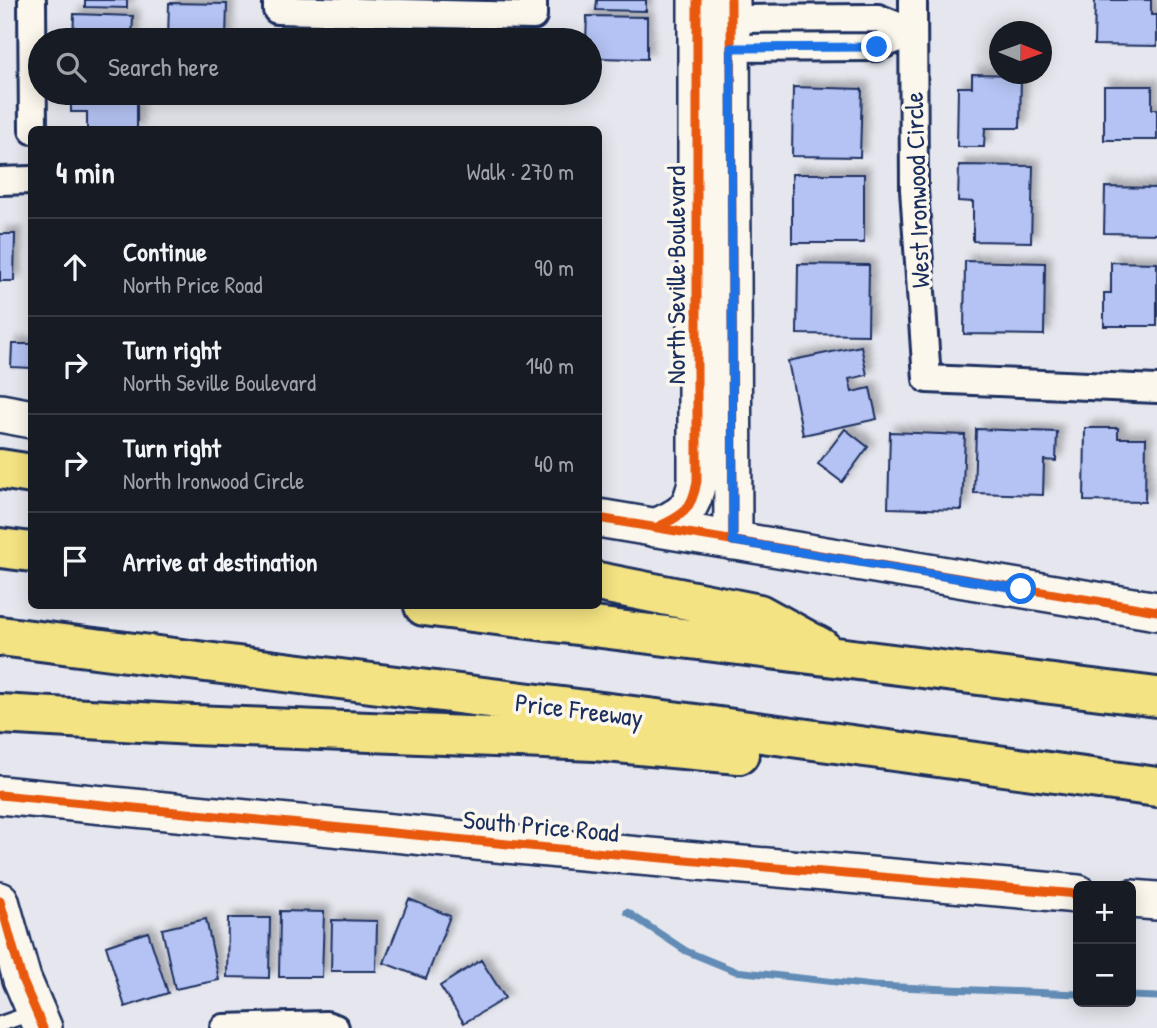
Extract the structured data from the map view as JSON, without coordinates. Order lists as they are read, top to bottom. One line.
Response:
{"streets":{"highway":["Price Freeway"],"main road":["North Seville Boulevard","South Price Road"],"street":["West Ironwood Circle"]},"north":"right","page":{"search":"Search here","heading":["4 min","Walk · 270 m"],"list":[["Continue","North Price Road","90 m"],["Turn right","North Seville Boulevard","140 m"],["Turn right","North Ironwood Circle","40 m"],"Arrive at destination"],"map_buttons":["+","−"]}}
